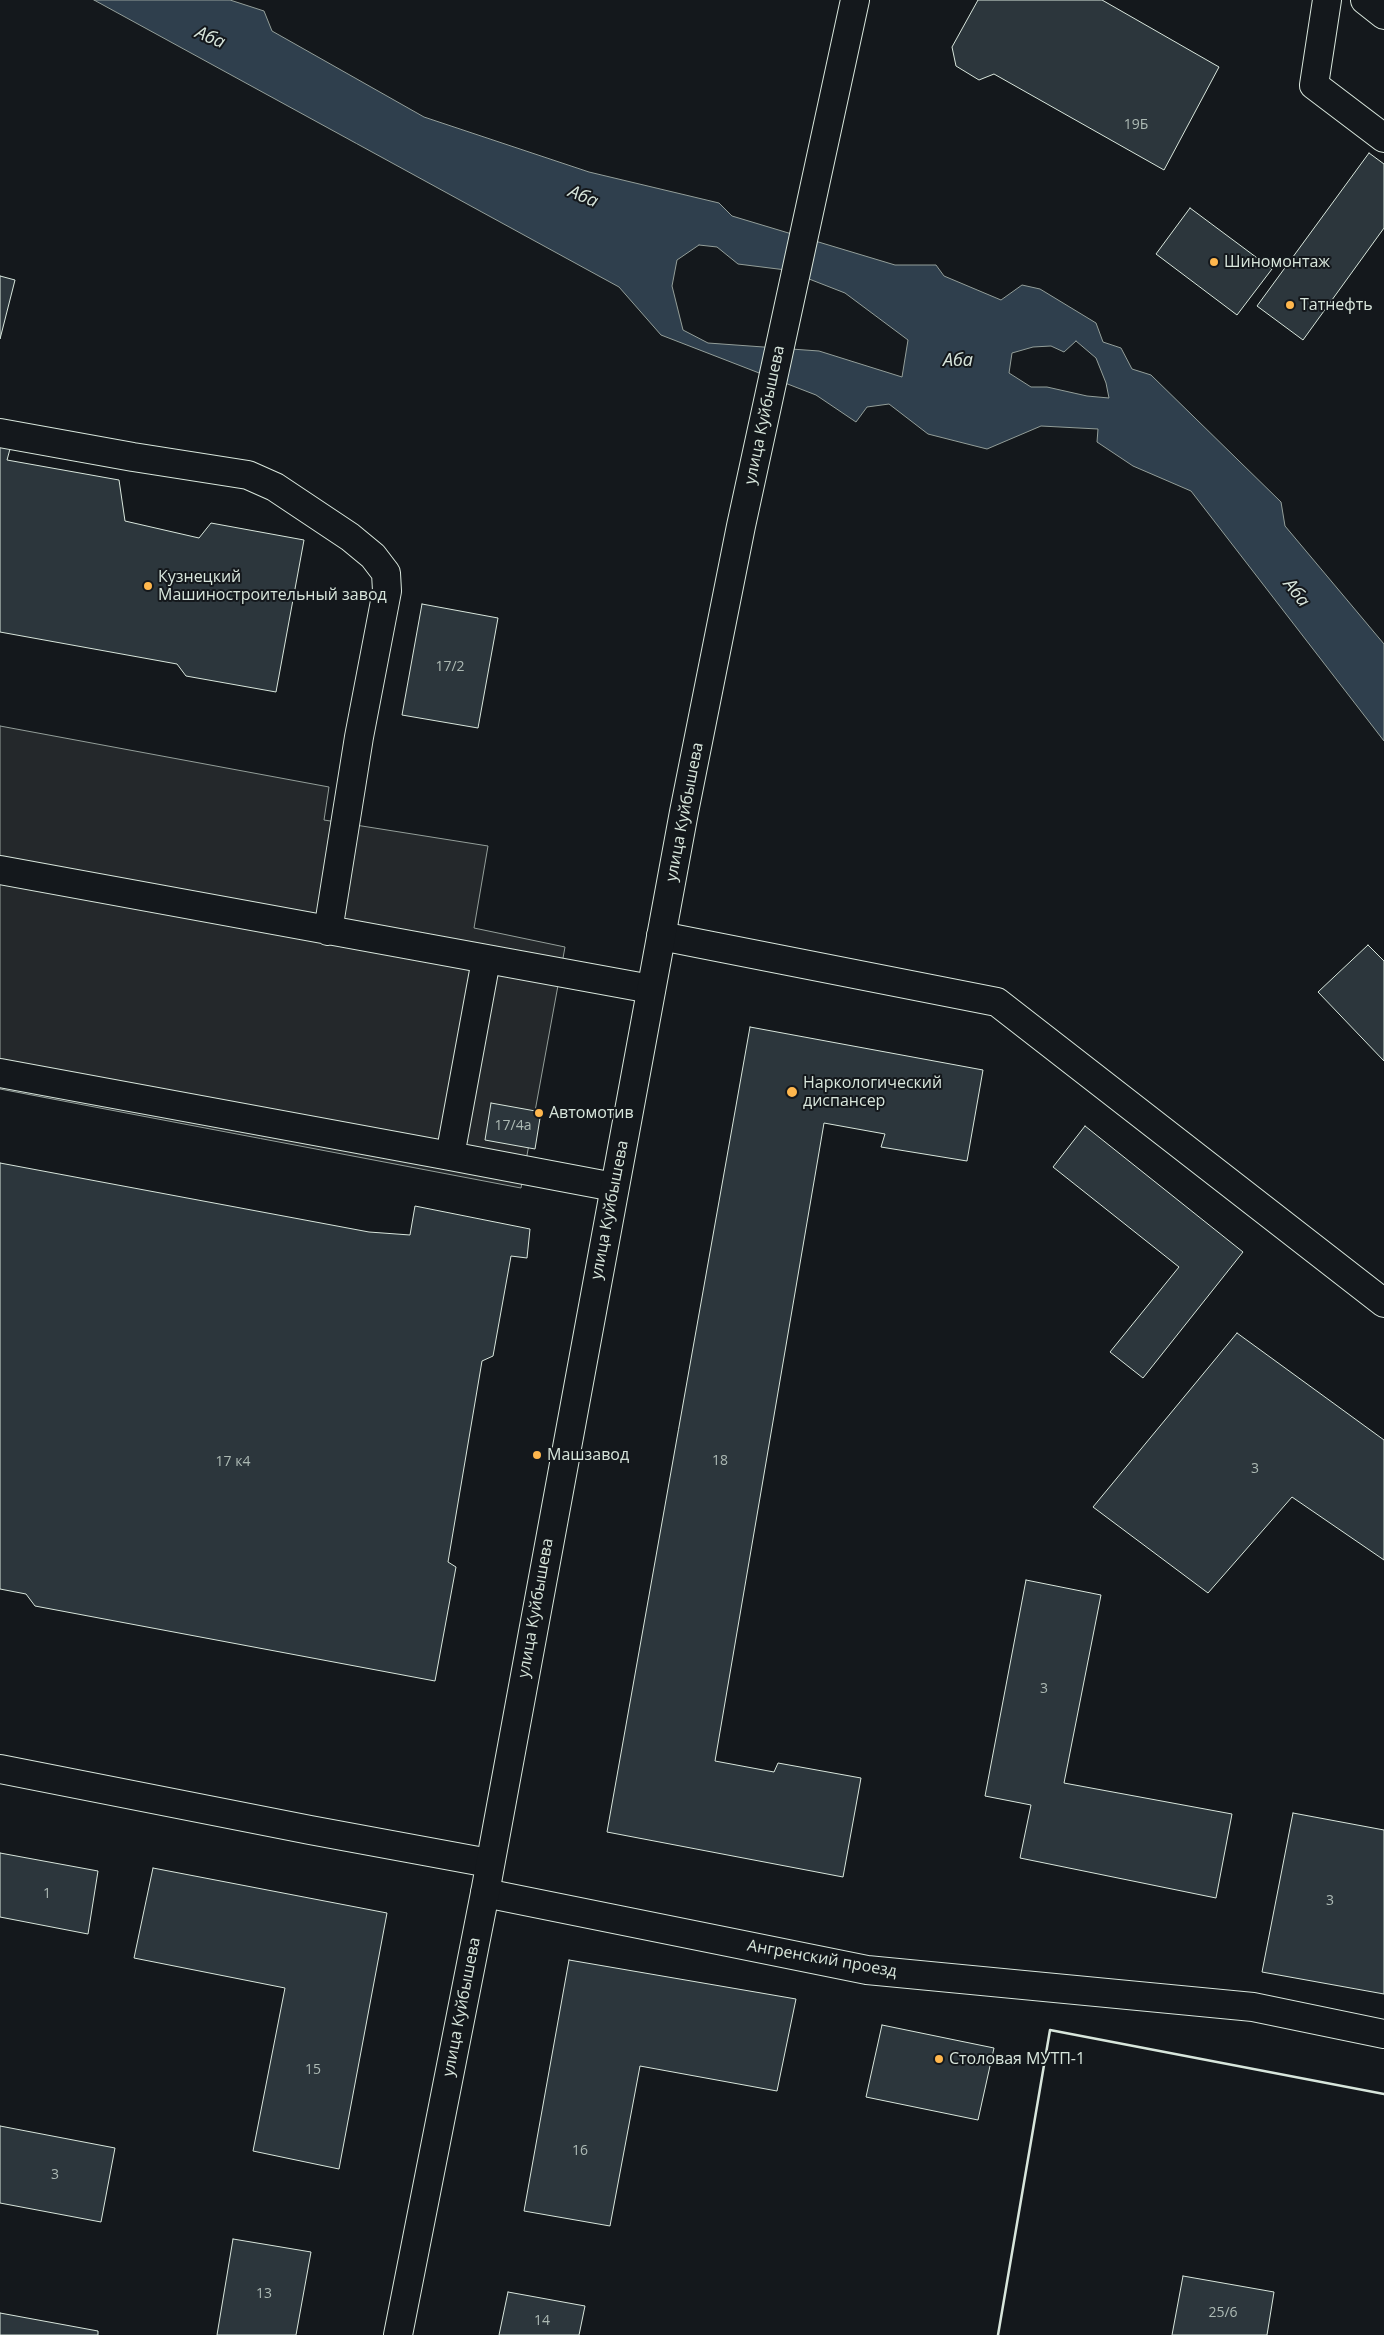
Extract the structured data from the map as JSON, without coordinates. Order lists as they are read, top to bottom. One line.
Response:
{"streets":{"main road":["улица Куйбышева","Ангренский проезд"]},"crossings":[["улица Куйбышева","Ангренский проезд"]],"water":["Аба"],"places":["Шиномонтаж","Татнефть","Кузнецкий Машиностроительный завод","Наркологический диспансер","Автомотив","Машзавод","Столовая МУТП-1"],"house_numbers":["19Б","17/2","17/4а","18","17 к4","3","3","1","3","15","16","3","13","25/6","14"]}
